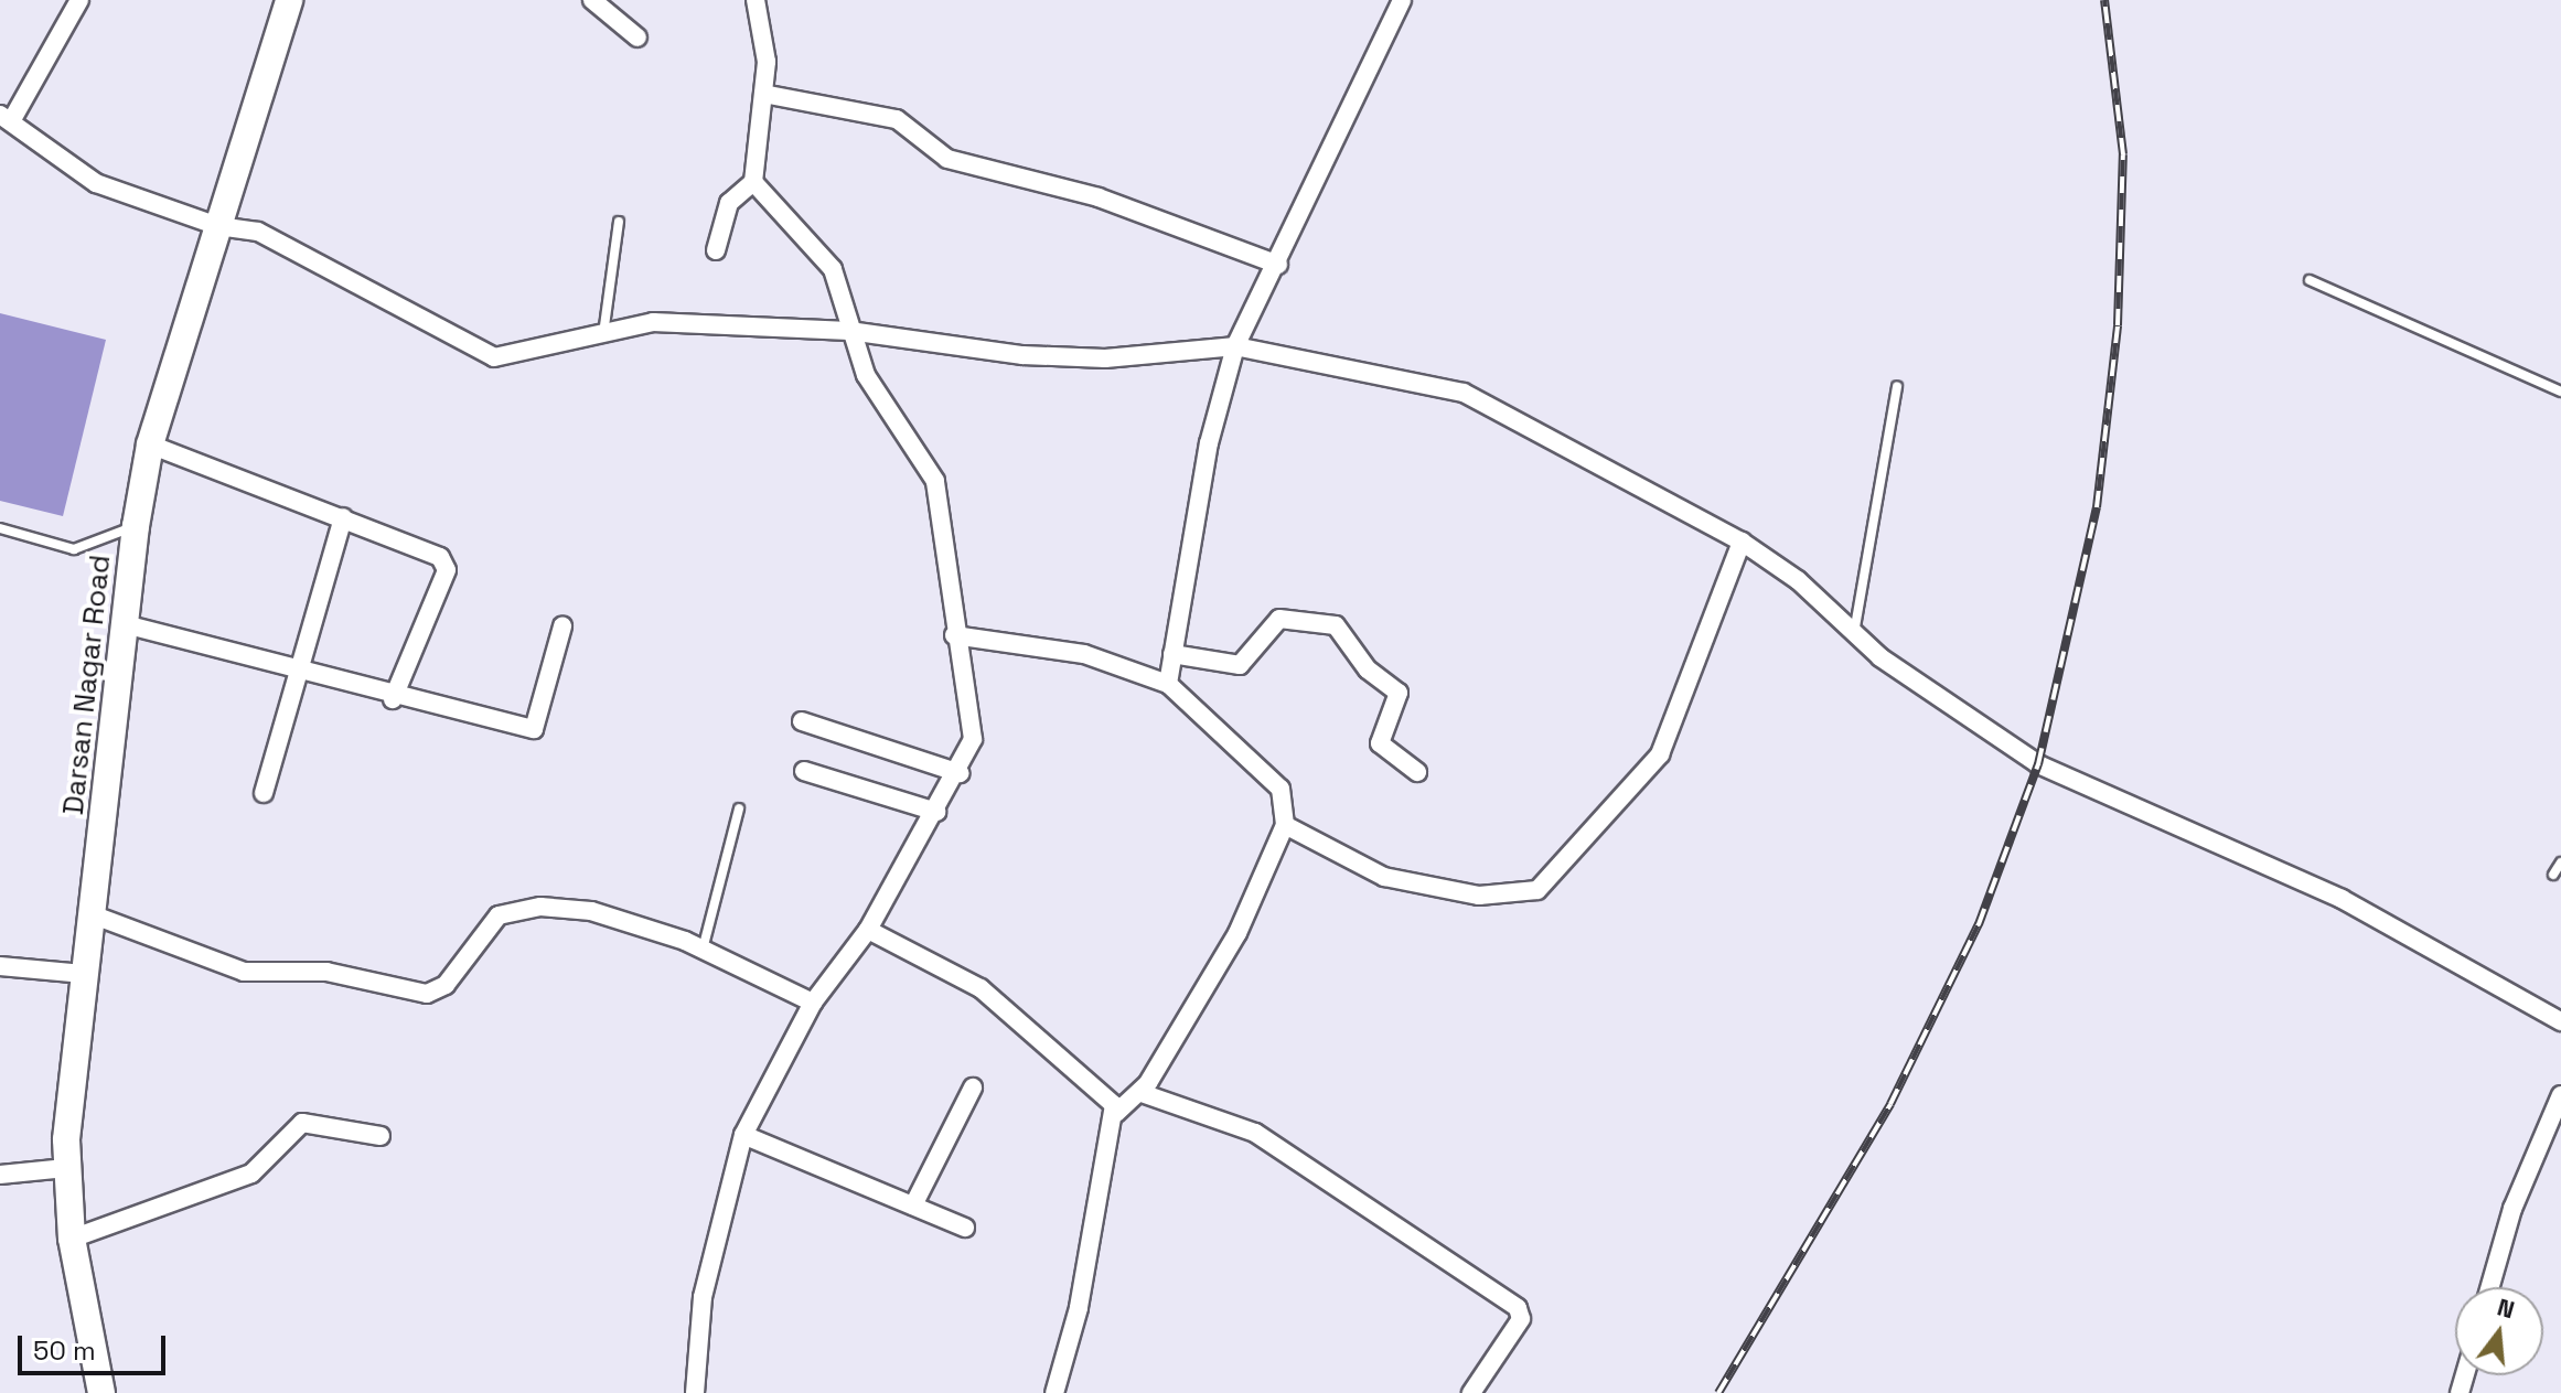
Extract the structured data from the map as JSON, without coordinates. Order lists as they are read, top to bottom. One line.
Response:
{"streets":{"street":["Darsan Nagar Road"]},"scale_bar":"50 m","north":"top"}
